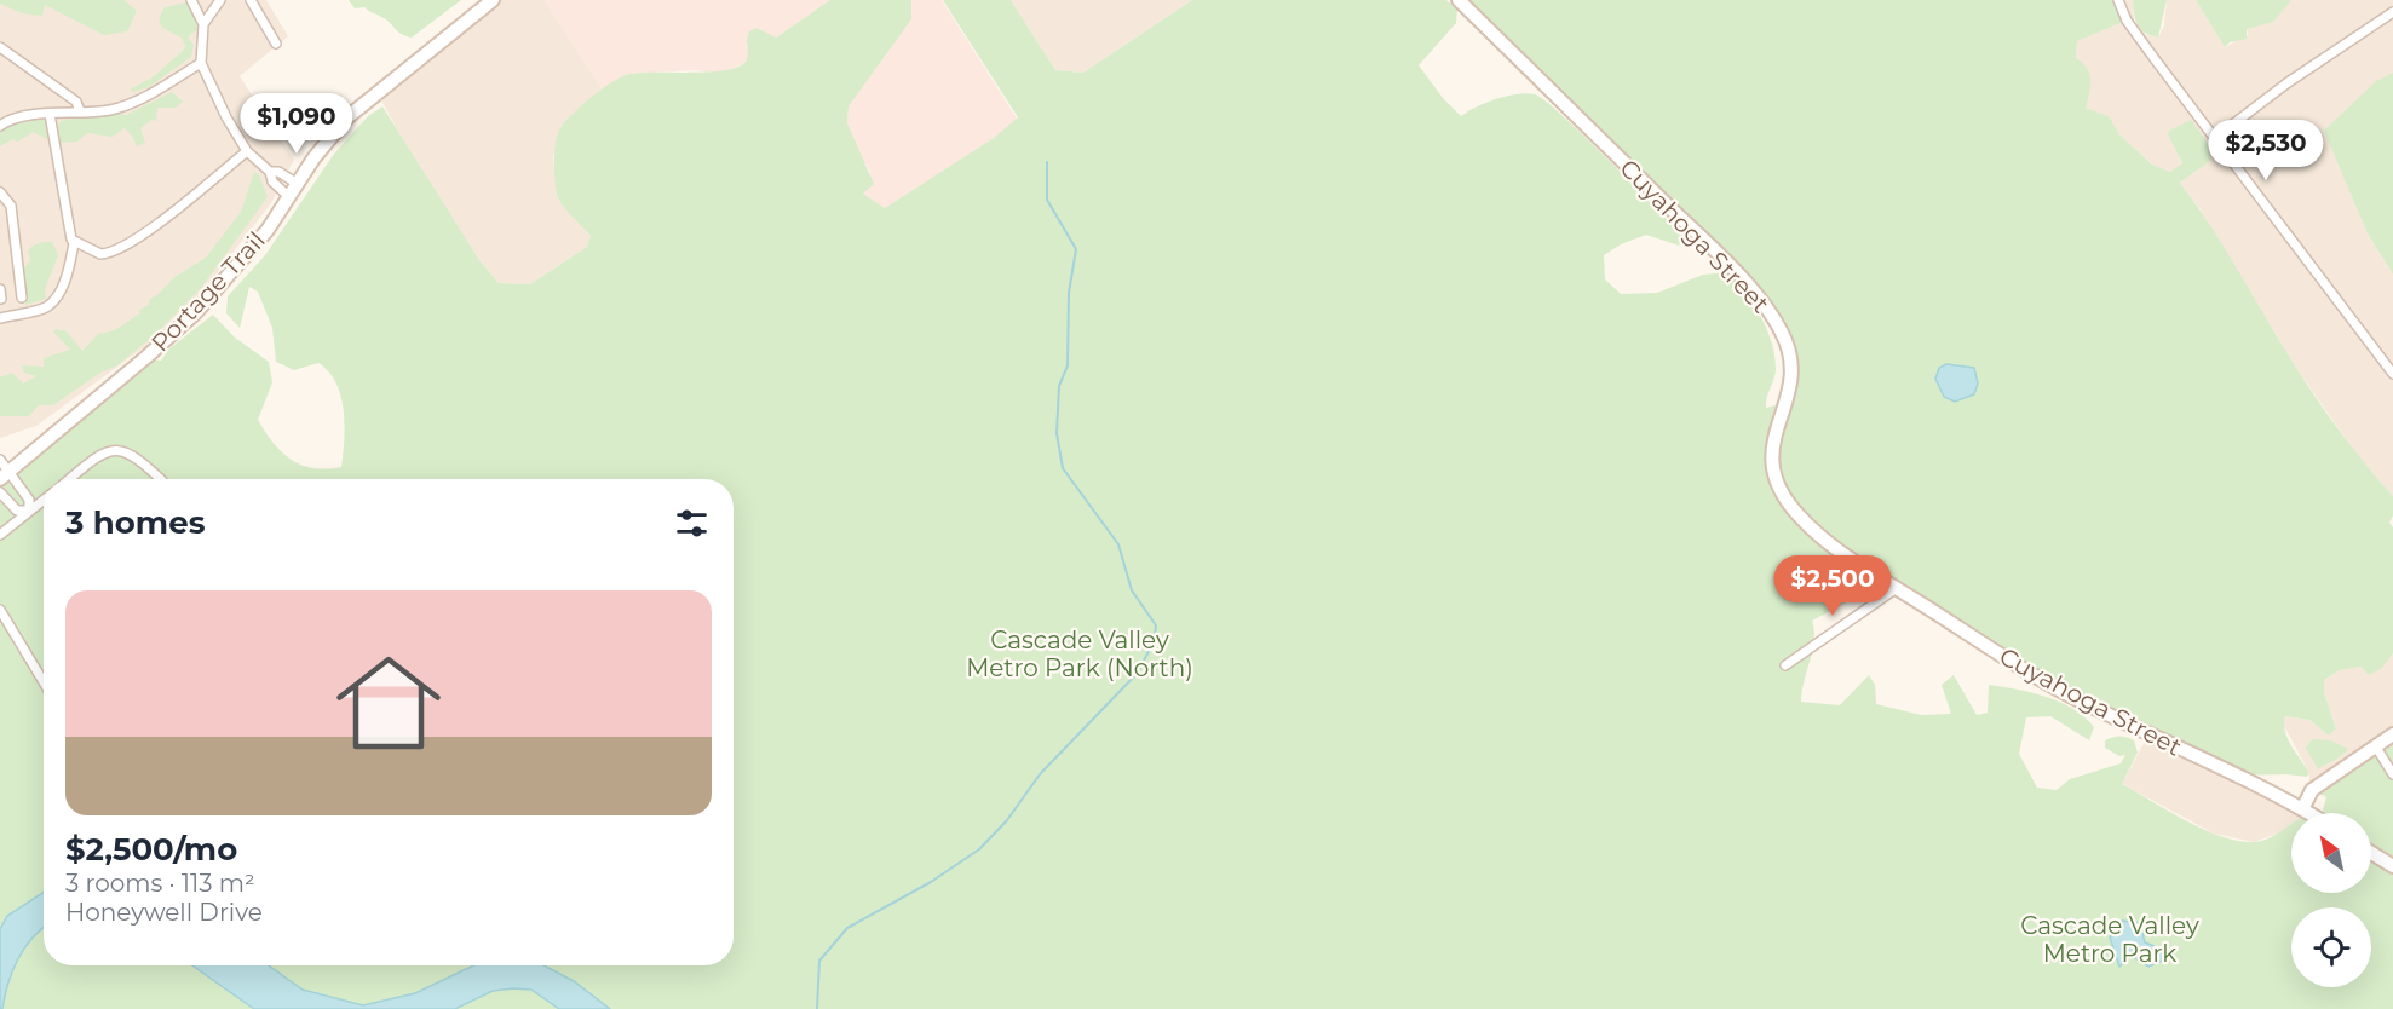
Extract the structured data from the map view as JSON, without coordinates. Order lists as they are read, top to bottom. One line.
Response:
{"streets":{"street":["Cuyahoga Street","Portage Trail"]},"parks":["Cascade Valley Metro Park (North)","Cascade Valley Metro Park"],"north":"top left","page":{"price":["$1,090","$2,530","$2,500"],"heading":"3 homes","list":[{"name":"$2,500/mo","note":"3 rooms · 113 m² · Honeywell Drive"}]}}
